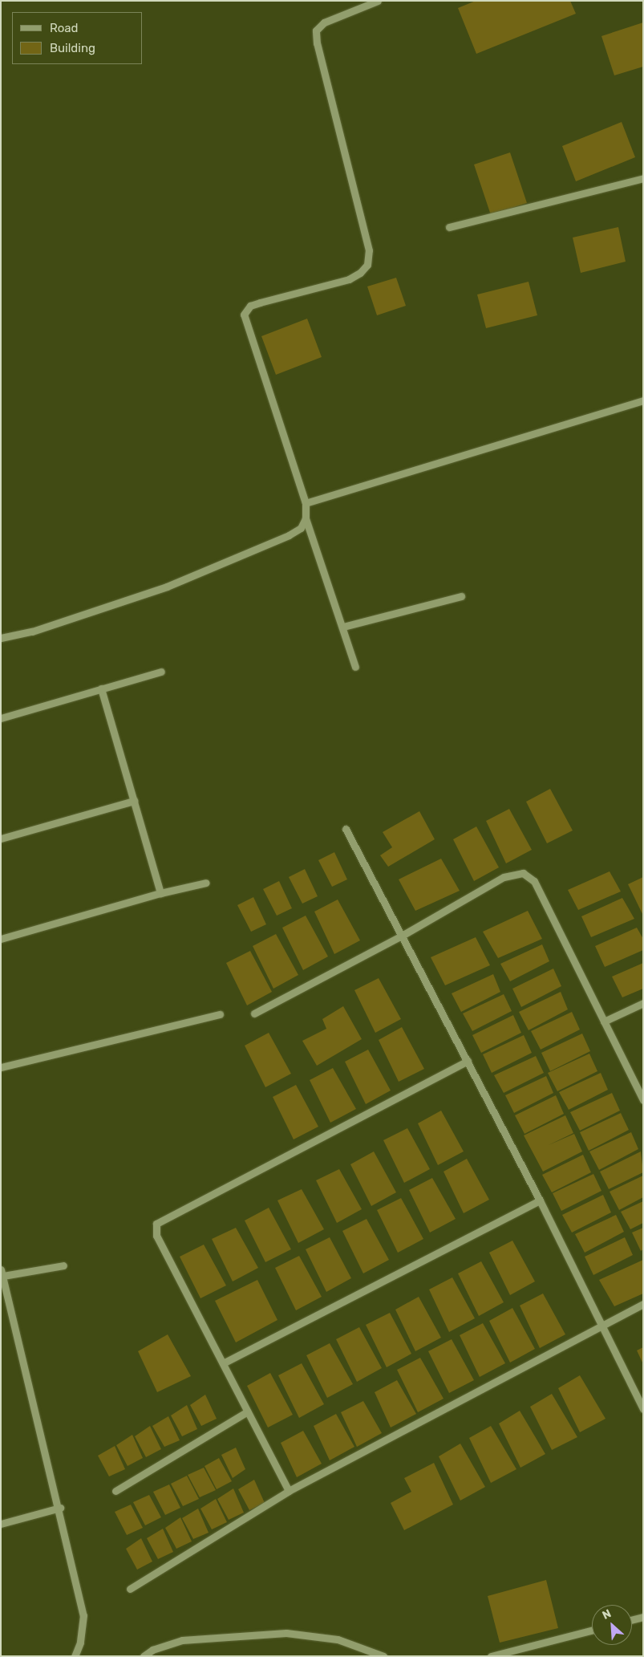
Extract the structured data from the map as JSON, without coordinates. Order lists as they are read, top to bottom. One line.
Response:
{"legend":["Road","Building"],"north":"top left"}
